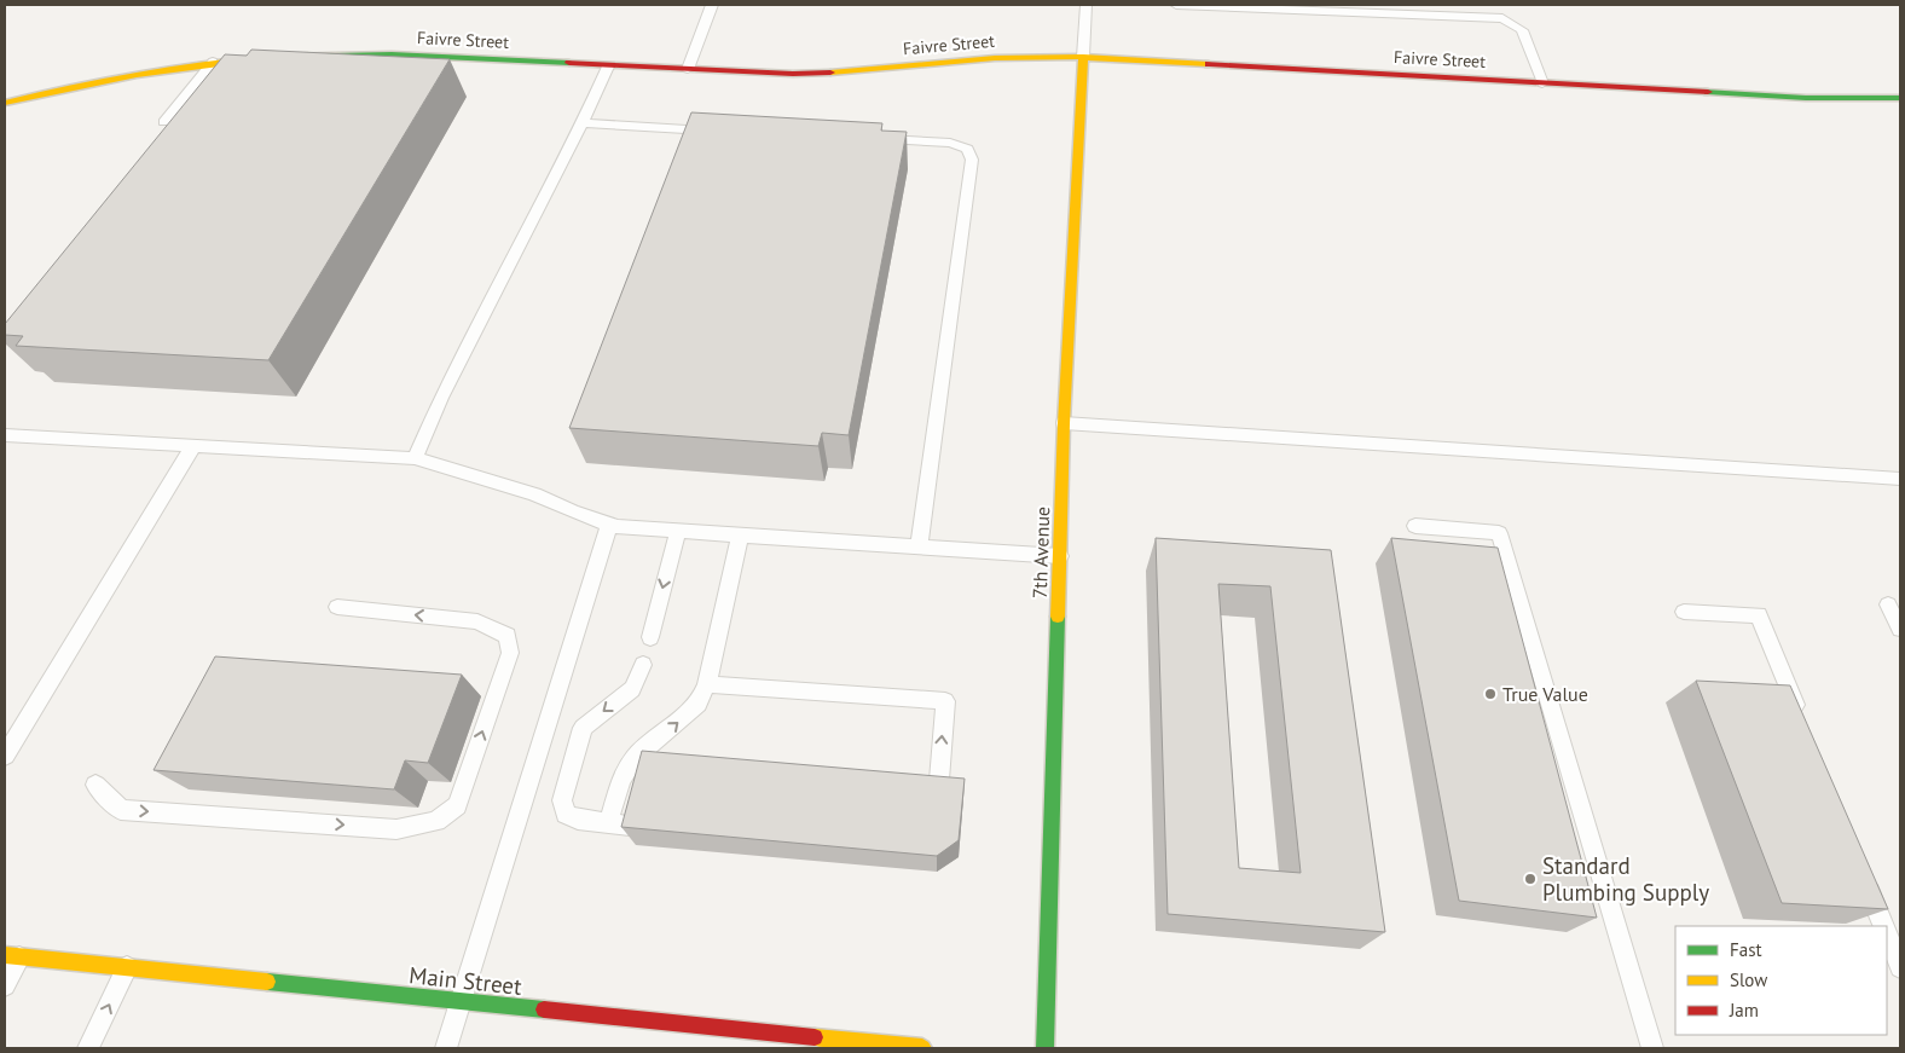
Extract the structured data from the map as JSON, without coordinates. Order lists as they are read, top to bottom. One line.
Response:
{"streets":{"street":["Faivre Street","7th Avenue","Main Street"]},"crossings":[["Faivre Street","7th Avenue"]],"places":["True Value","Standard Plumbing Supply"],"legend":["Fast","Slow","Jam"]}
